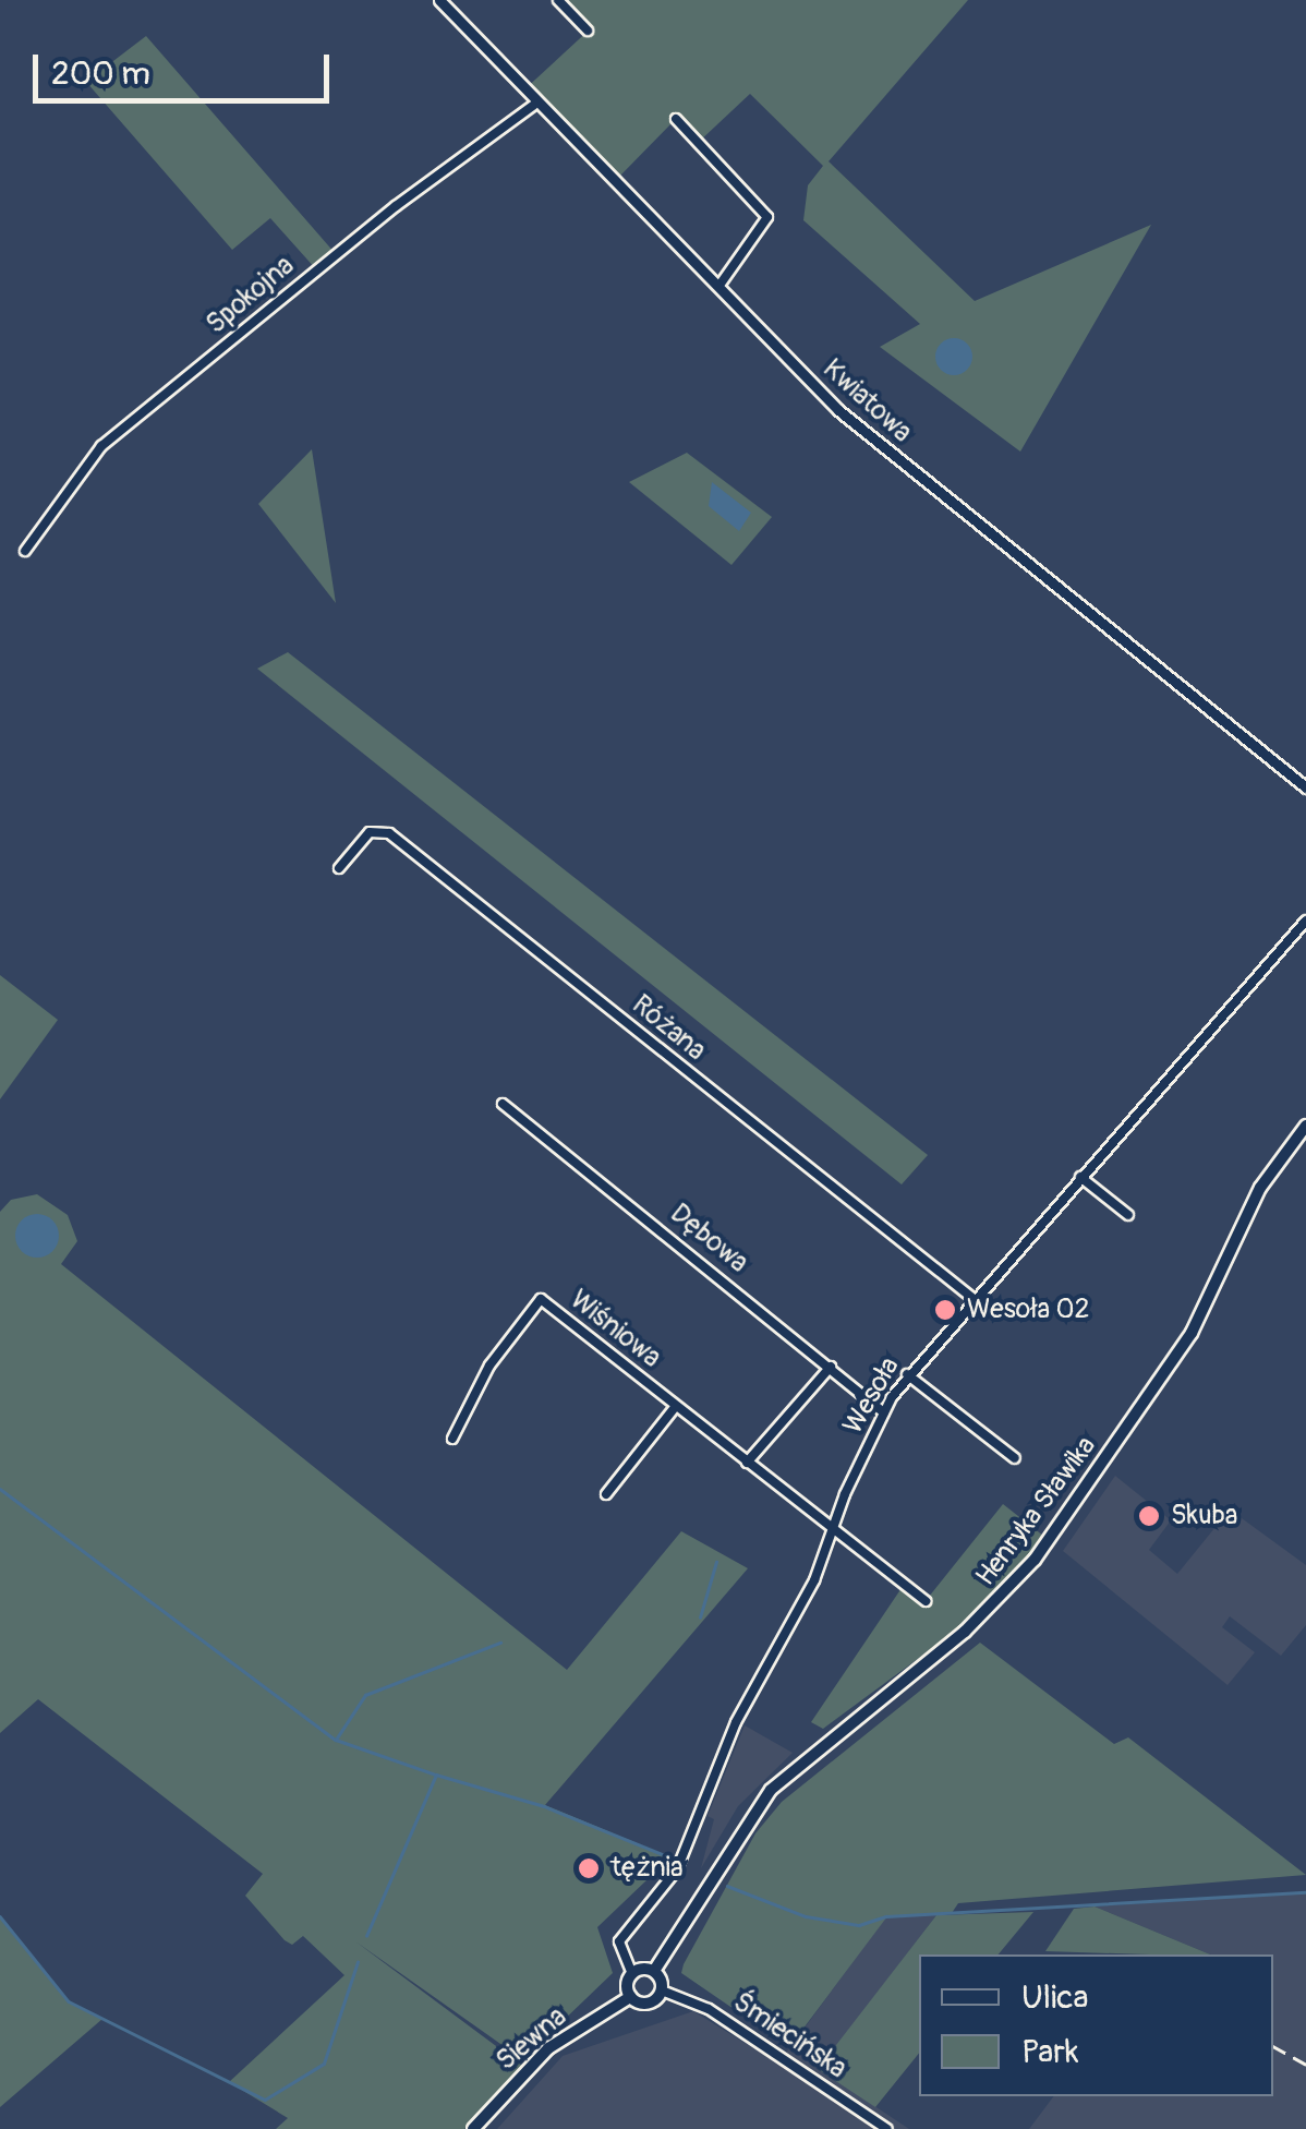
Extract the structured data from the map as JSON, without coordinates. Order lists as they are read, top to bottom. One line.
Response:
{"streets":{"main road":["Henryka Sławika","Siewna"],"street":["Spokojna","Kwiatowa","Różana","Dębowa","Wiśniowa","Wesoła","Śmiecińska"]},"crossings":[["Spokojna","Kwiatowa"],["Różana","Wesoła"],["Dębowa","Wesoła"],["Wiśniowa","Wesoła"],["Wesoła","Henryka Sławika"],["Wesoła","Śmiecińska"],["Wesoła","Siewna"],["Henryka Sławika","Śmiecińska"],["Henryka Sławika","Siewna"],["Śmiecińska","Siewna"]],"places":["Wesoła 02","Skuba","tężnia"],"legend":["Ulica","Park"],"scale_bar":"200 m"}
